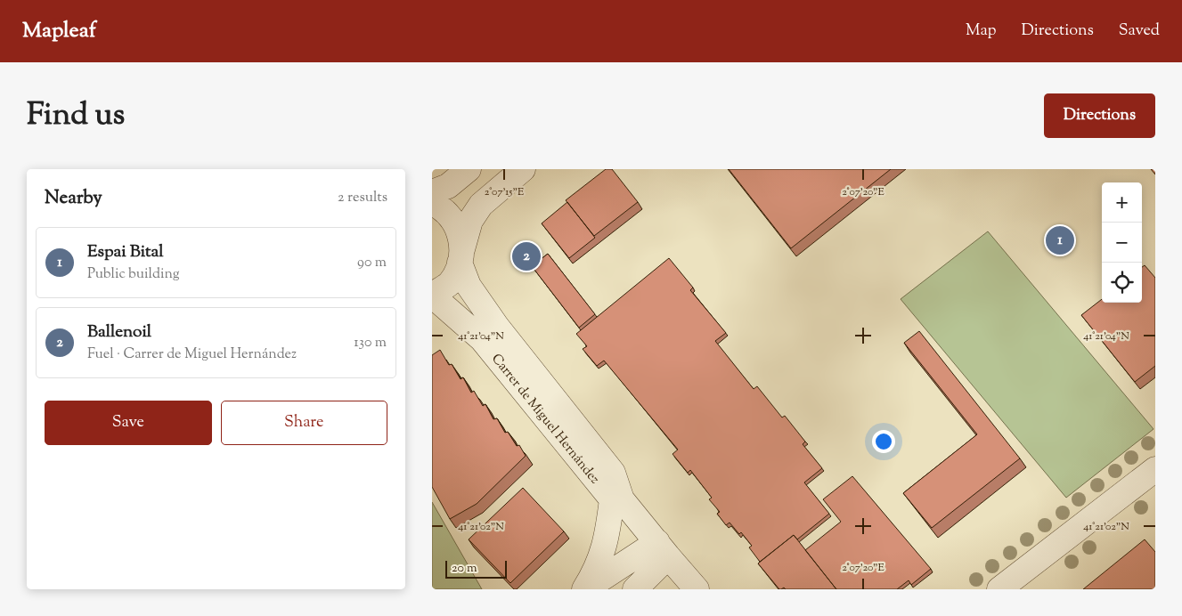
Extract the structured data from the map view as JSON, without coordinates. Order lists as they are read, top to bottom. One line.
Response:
{"streets":{"street":["Carrer de Miguel Hernández"]},"scale_bar":"20 m","page":{"header":"Mapleaf","nav":["Map","Directions","Saved"],"title":"Find us","buttons":["Directions",["Save","Share"]],"heading":["Nearby","2 results"],"map_buttons":["+","−"],"pins":["1","2"],"list":[{"mark":"1","name":"Espai Bital","note":"Public building","value":"90 m"},{"mark":"2","name":"Ballenoil","note":"Fuel · Carrer de Miguel Hernández","value":"130 m"}],"scale":"20 m"},"coordinates":["2°07'15\"E","2°07'20\"E","41°21'04\"N","41°21'02\"N"]}
